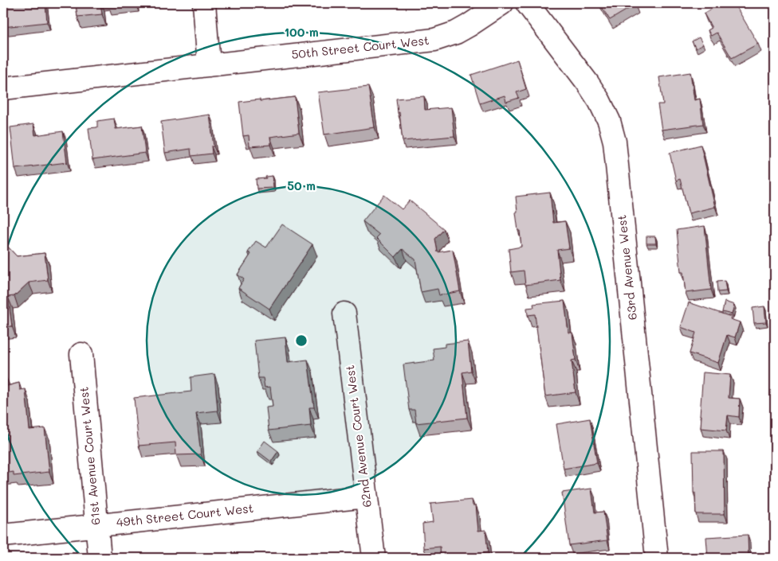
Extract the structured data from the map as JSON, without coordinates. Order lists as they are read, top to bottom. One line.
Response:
{"streets":{"street":["50th Street Court West","63rd Avenue West","62nd Avenue Court West","61st Avenue Court West","49th Street Court West"]},"crossings":[["62nd Avenue Court West","49th Street Court West"],["61st Avenue Court West","49th Street Court West"]],"rings":["100 m","50 m"]}
